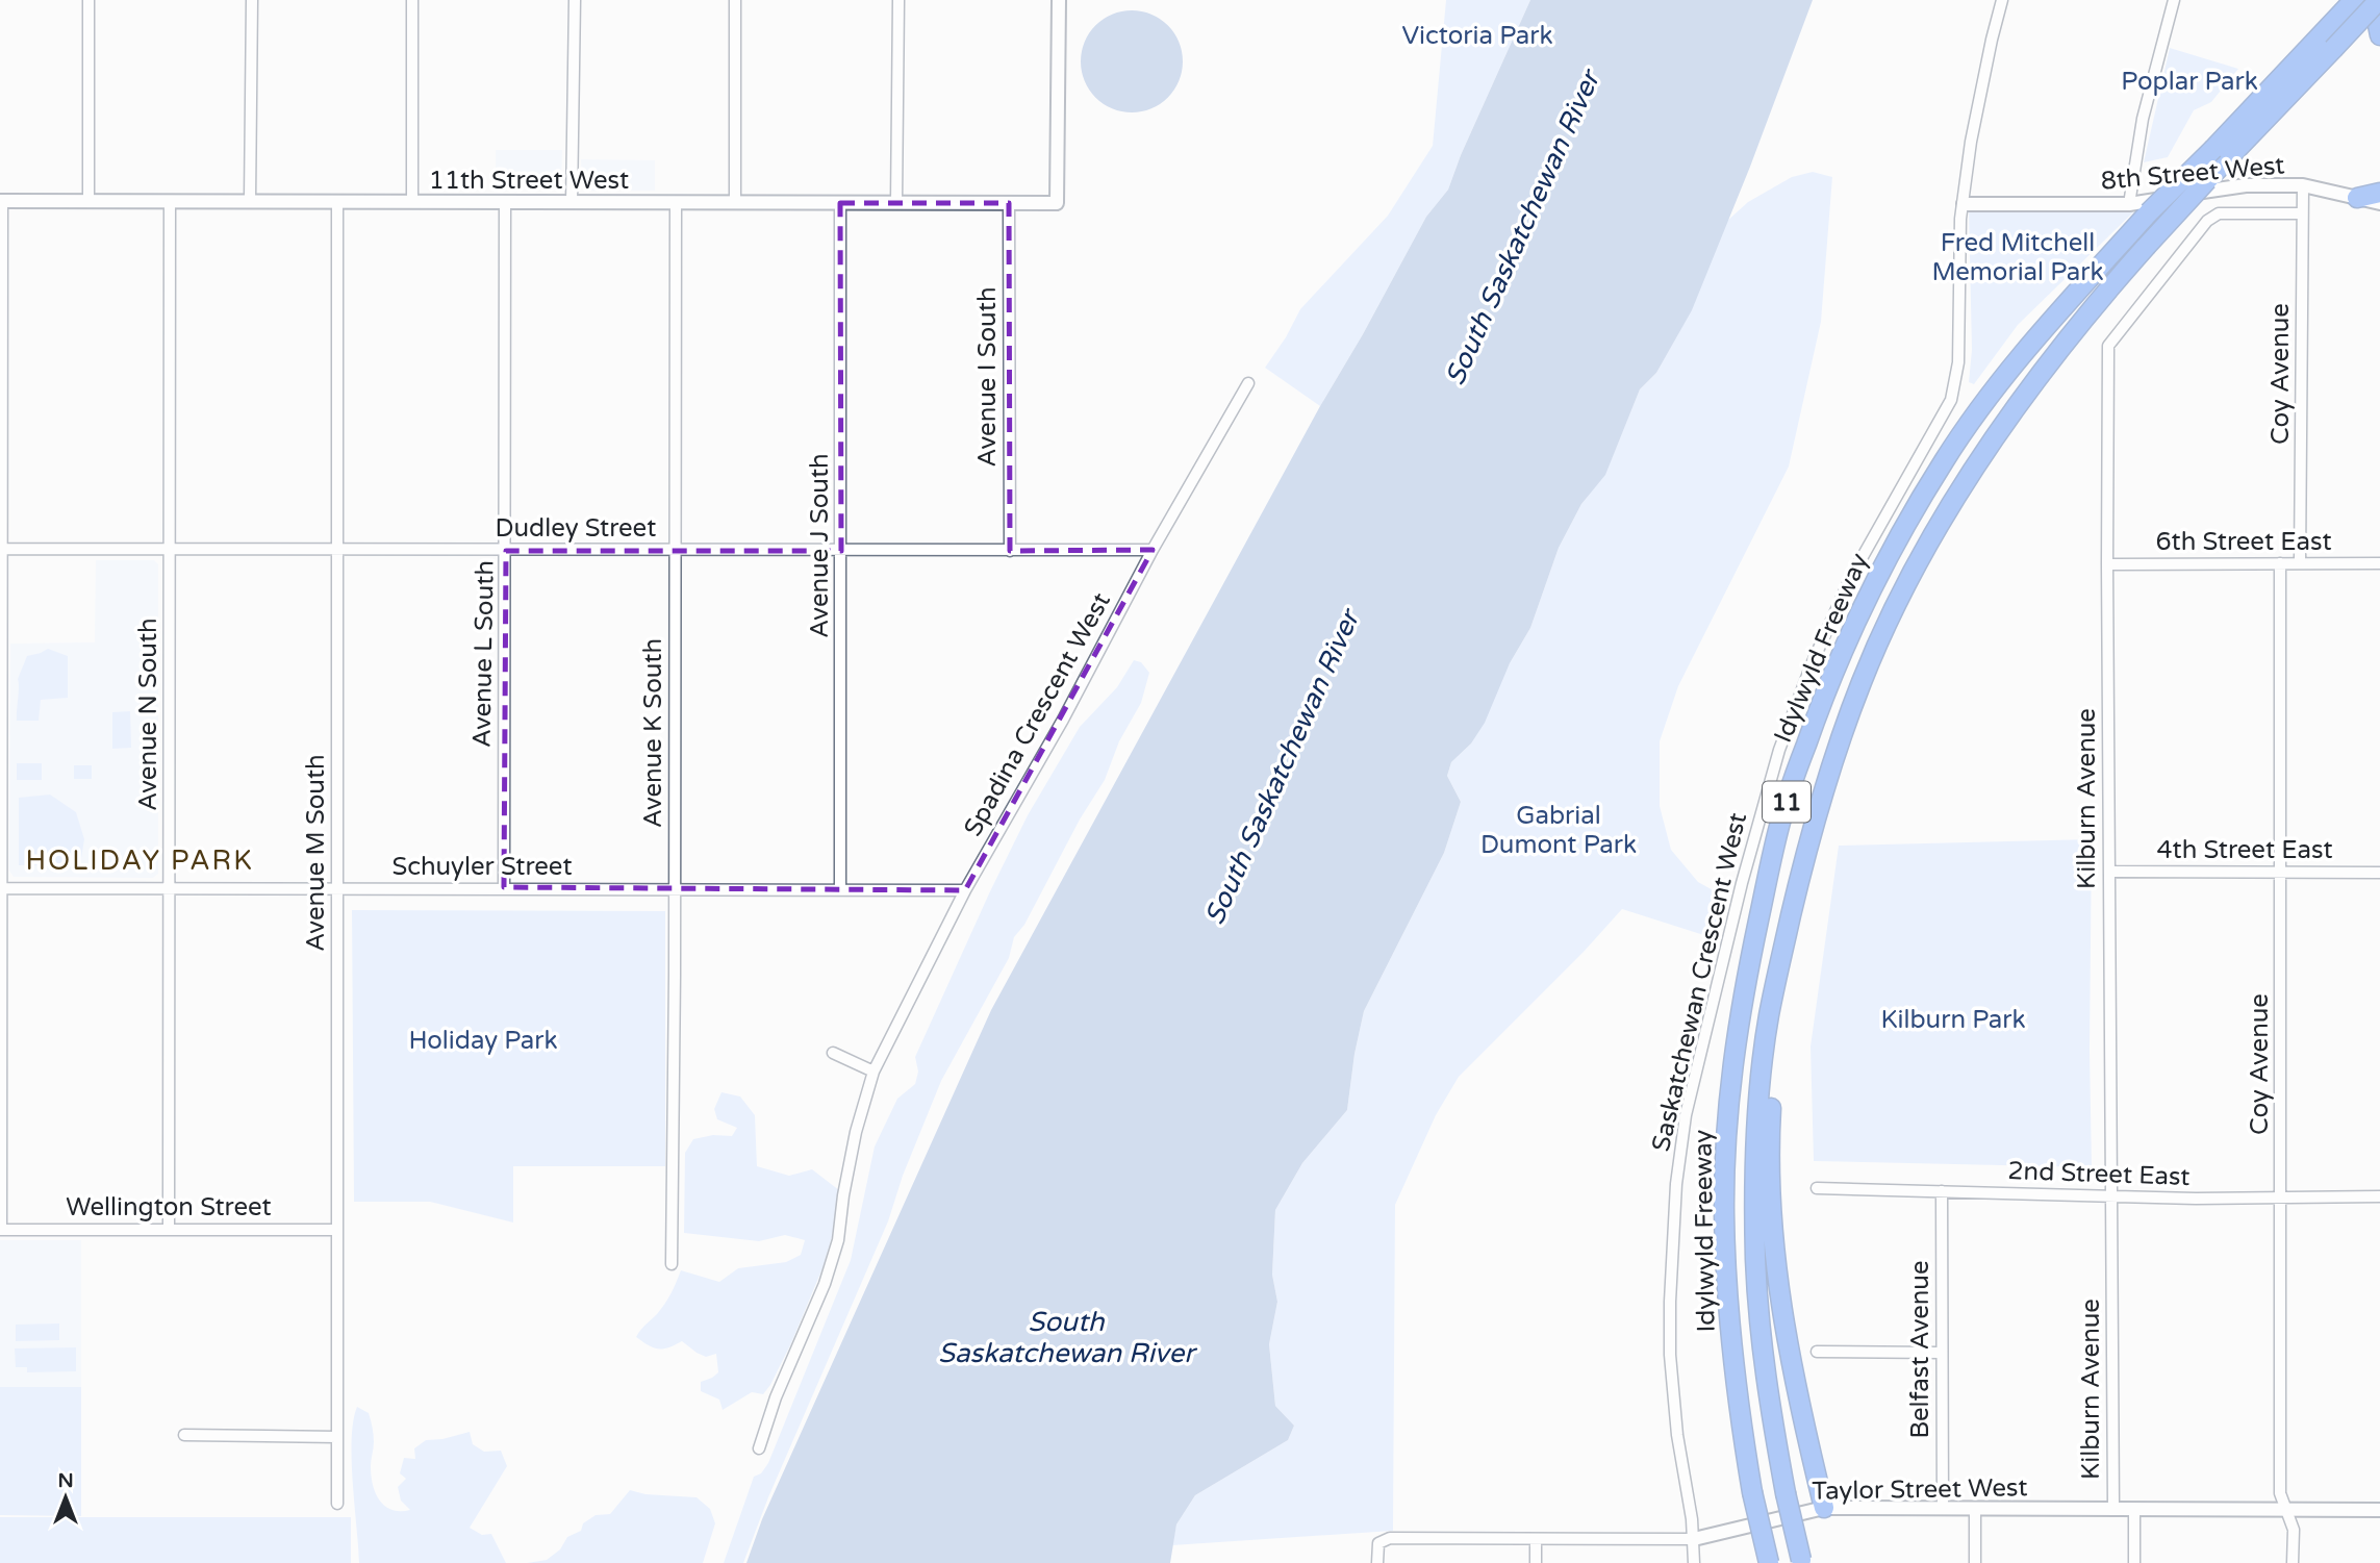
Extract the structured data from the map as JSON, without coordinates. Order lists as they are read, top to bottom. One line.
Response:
{"streets":{"highway":["Idylwyld Freeway","11"],"street":["8th Street West","11th Street West","Coy Avenue","Avenue I South","Dudley Street","6th Street East","Avenue J South","Avenue L South","Avenue N South","Spadina Crescent West","Avenue K South","Kilburn Avenue","4th Street East","Avenue M South","Schuyler Street","Saskatchewan Crescent West","2nd Street East","Wellington Street","Belfast Avenue","Taylor Street West"]},"crossings":[["8th Street West","Coy Avenue"],["8th Street West","Saskatchewan Crescent West"],["11th Street West","Avenue I South"],["11th Street West","Avenue J South"],["11th Street West","Avenue L South"],["11th Street West","Avenue N South"],["11th Street West","Avenue K South"],["11th Street West","Avenue M South"],["Coy Avenue","6th Street East"],["Coy Avenue","Kilburn Avenue"],["Coy Avenue","4th Street East"],["Coy Avenue","2nd Street East"],["Coy Avenue","Taylor Street West"],["Avenue I South","Dudley Street"],["Dudley Street","Avenue J South"],["Dudley Street","Avenue L South"],["Dudley Street","Avenue N South"],["Dudley Street","Spadina Crescent West"],["Dudley Street","Avenue K South"],["Dudley Street","Avenue M South"],["6th Street East","Kilburn Avenue"],["Avenue J South","Schuyler Street"],["Avenue L South","Schuyler Street"],["Avenue N South","Schuyler Street"],["Avenue N South","Wellington Street"],["Spadina Crescent West","Schuyler Street"],["Avenue K South","Schuyler Street"],["Kilburn Avenue","4th Street East"],["Kilburn Avenue","2nd Street East"],["Kilburn Avenue","Taylor Street West"],["Avenue M South","Schuyler Street"],["Avenue M South","Wellington Street"],["Saskatchewan Crescent West","Taylor Street West"],["2nd Street East","Belfast Avenue"],["Belfast Avenue","Taylor Street West"]],"districts":["HOLIDAY PARK"],"water":["South Saskatchewan River"],"parks":["Victoria Park","Poplar Park","Fred Mitchell Memorial Park","Gabrial Dumont Park","Kilburn Park","Holiday Park"],"north":"top"}
